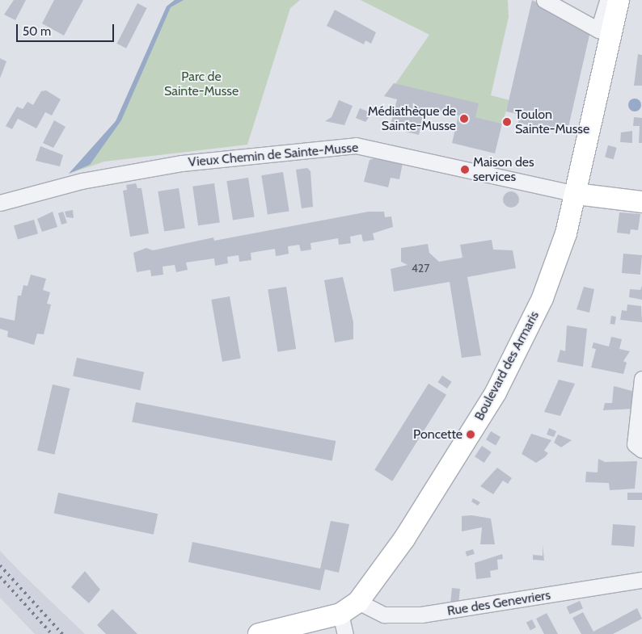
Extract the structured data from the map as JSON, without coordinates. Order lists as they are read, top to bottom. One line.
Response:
{"streets":{"main road":["Vieux Chemin de Sainte-Musse","Boulevard des Armaris"],"street":["Rue des Genevriers"]},"crossings":[["Vieux Chemin de Sainte-Musse","Boulevard des Armaris"],["Boulevard des Armaris","Rue des Genevriers"]],"parks":["Parc de Sainte-Musse"],"places":["Médiathèque de Sainte-Musse","Toulon Sainte-Musse","Maison des services","Poncette"],"house_numbers":["427"],"scale_bar":"50 m"}
